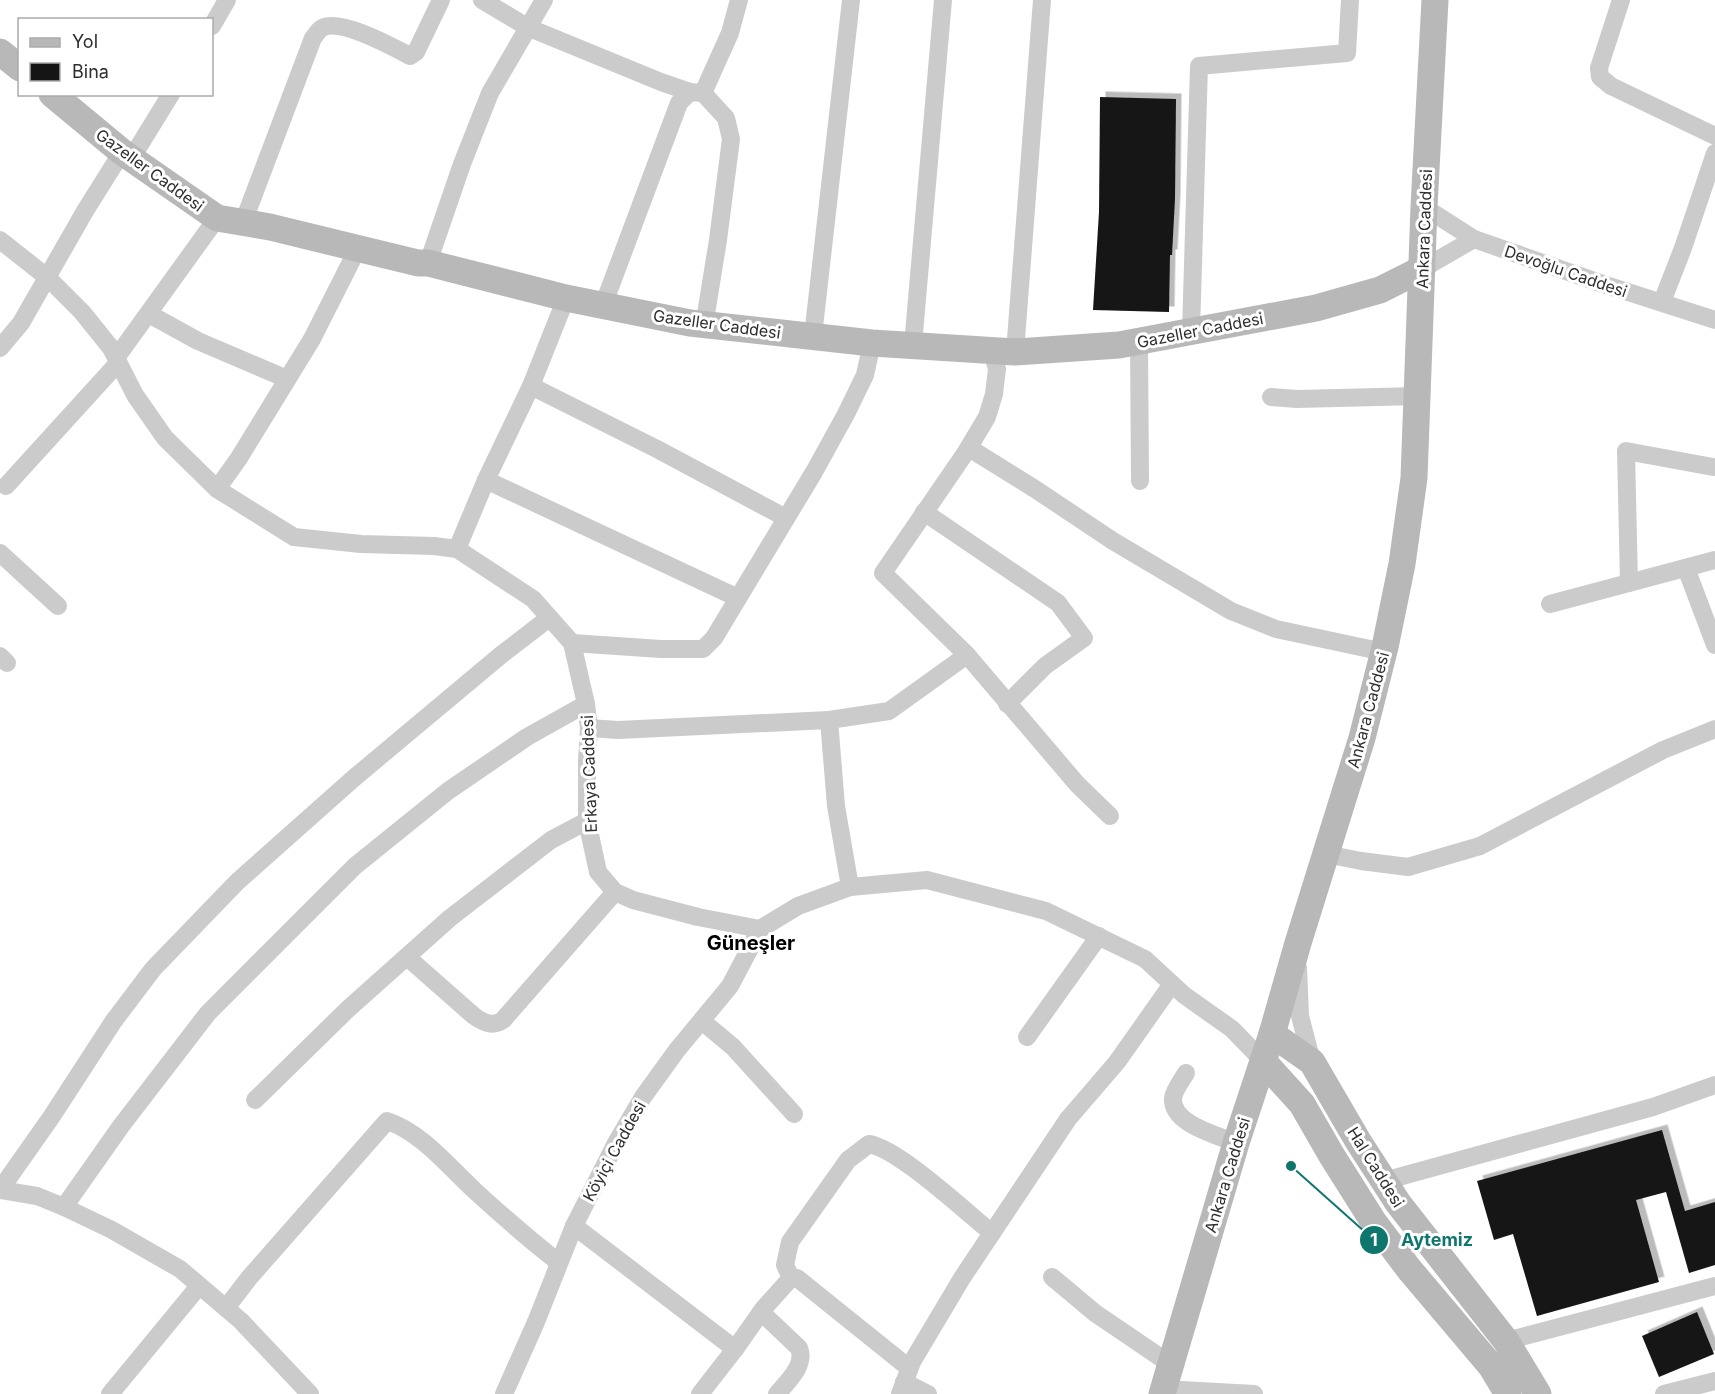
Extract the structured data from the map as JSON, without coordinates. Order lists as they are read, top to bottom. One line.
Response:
{"streets":{"street":["Gazeller Caddesi","Ankara Caddesi","Devoğlu Caddesi","Erkaya Caddesi","Köyiçi Caddesi","Hal Caddesi"]},"crossings":[["Gazeller Caddesi","Ankara Caddesi"],["Ankara Caddesi","Devoğlu Caddesi"],["Ankara Caddesi","Hal Caddesi"]],"districts":["Güneşler"],"places":["Aytemiz"],"legend":["Yol","Bina"]}
